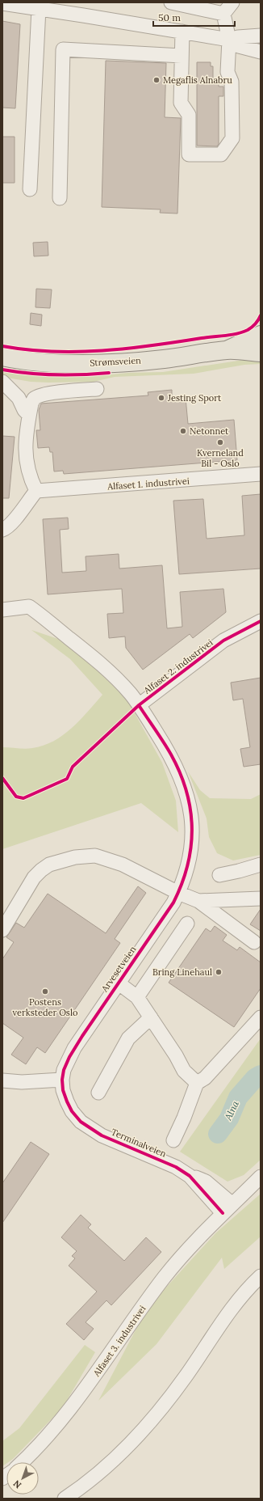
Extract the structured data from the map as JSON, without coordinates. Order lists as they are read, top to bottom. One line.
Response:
{"streets":{"main road":["Strømsveien"],"street":["Alfaset 1. industrivei","Alfaset 2. industrivei","Arvesetveien","Terminalveien","Alfaset 3. industrivei"]},"crossings":[["Alfaset 2. industrivei","Arvesetveien"],["Arvesetveien","Terminalveien"],["Terminalveien","Alfaset 3. industrivei"]],"water":["Alna"],"places":["Megaflis Alnabru","Jesting Sport","Netonnet","Kverneland Bil - Oslo","Bring Linehaul","Postens verksteder Oslo"],"scale_bar":"50 m","north":"bottom left"}
